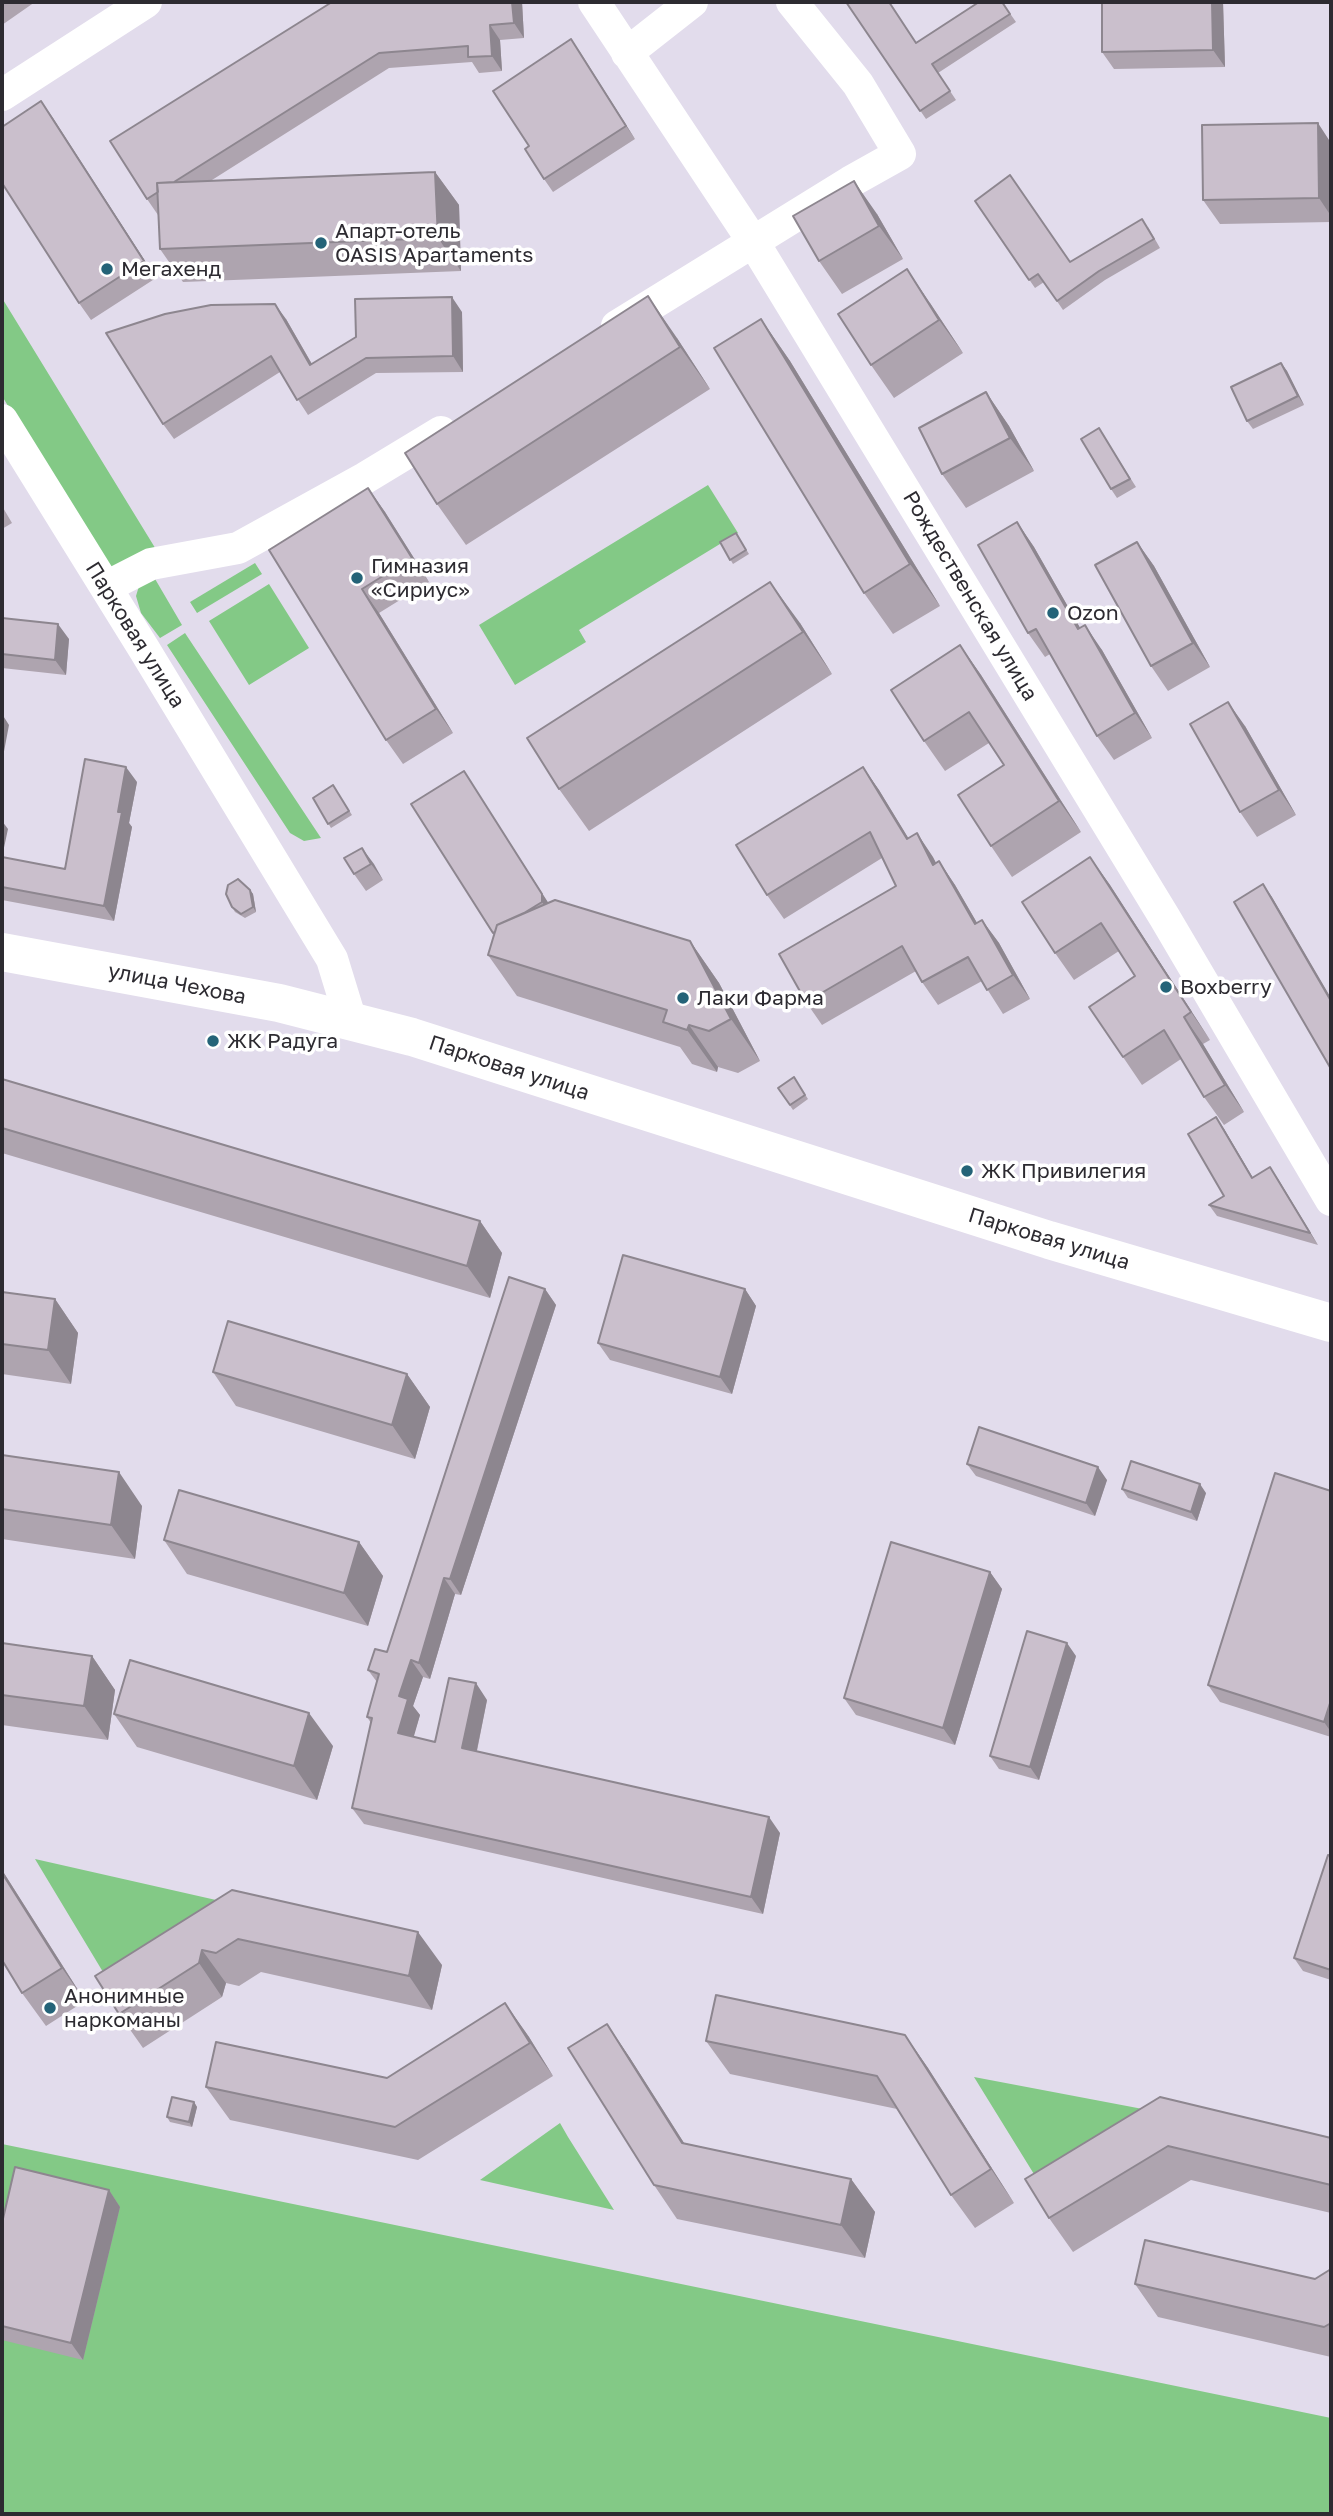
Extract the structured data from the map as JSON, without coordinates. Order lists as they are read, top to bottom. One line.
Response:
{"streets":{"main road":["Парковая улица","улица Чехова"],"street":["Рождественская улица"]},"crossings":[["Парковая улица","улица Чехова"]],"places":["Апарт-отель OASIS Apartaments","Мегахенд","Гимназия «Сириус»","Ozon","Boxberry","Лаки Фарма","ЖК Радуга","ЖК Привилегия","Анонимные наркоманы"]}
